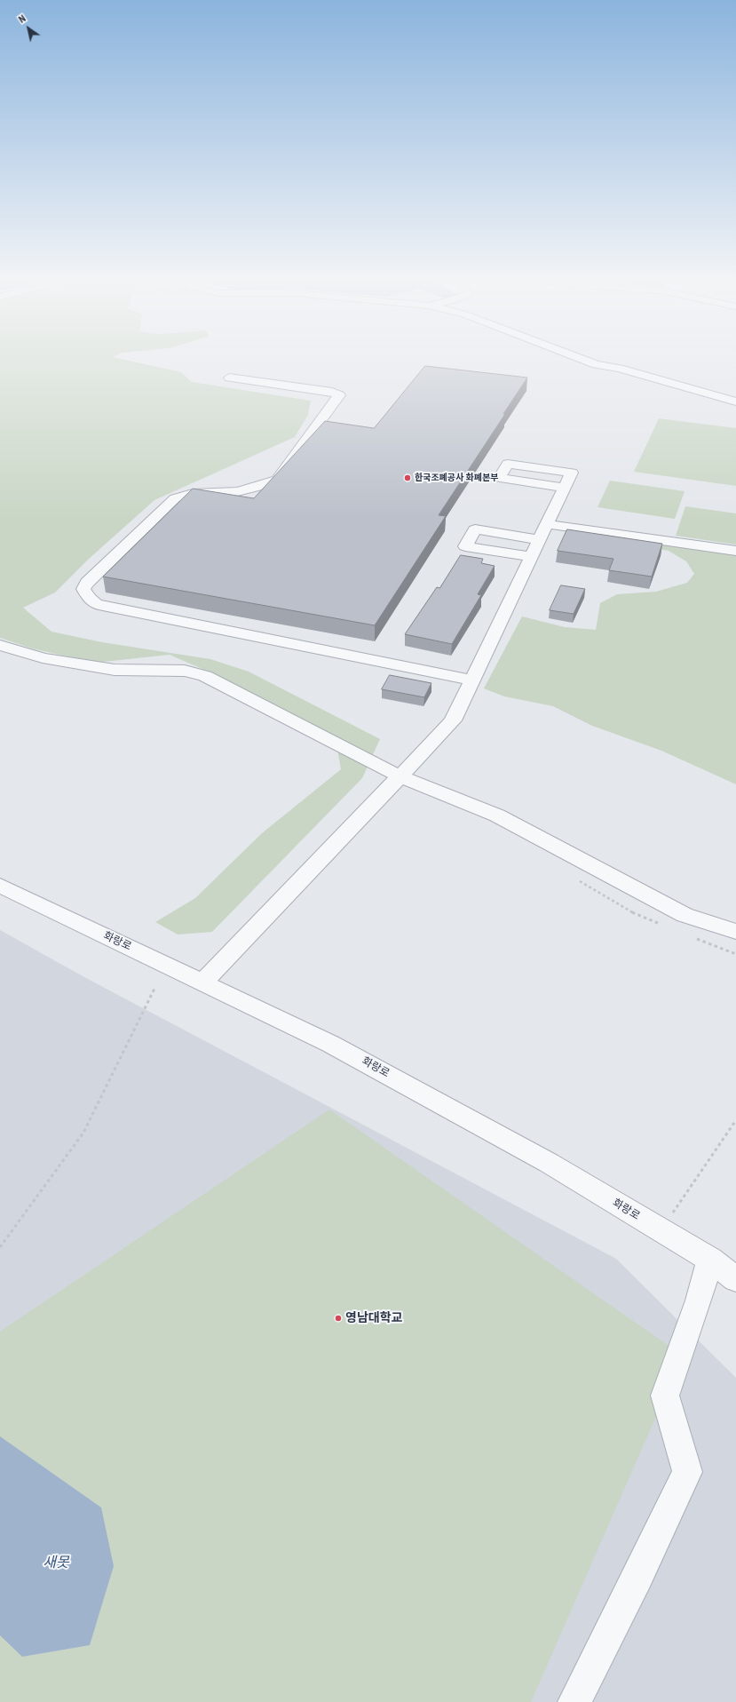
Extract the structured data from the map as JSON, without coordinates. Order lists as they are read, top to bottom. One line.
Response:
{"streets":{"street":["화랑로"]},"water":["새못"],"places":["한국조폐공사 화폐본부","영남대학교"],"north":"top left"}
